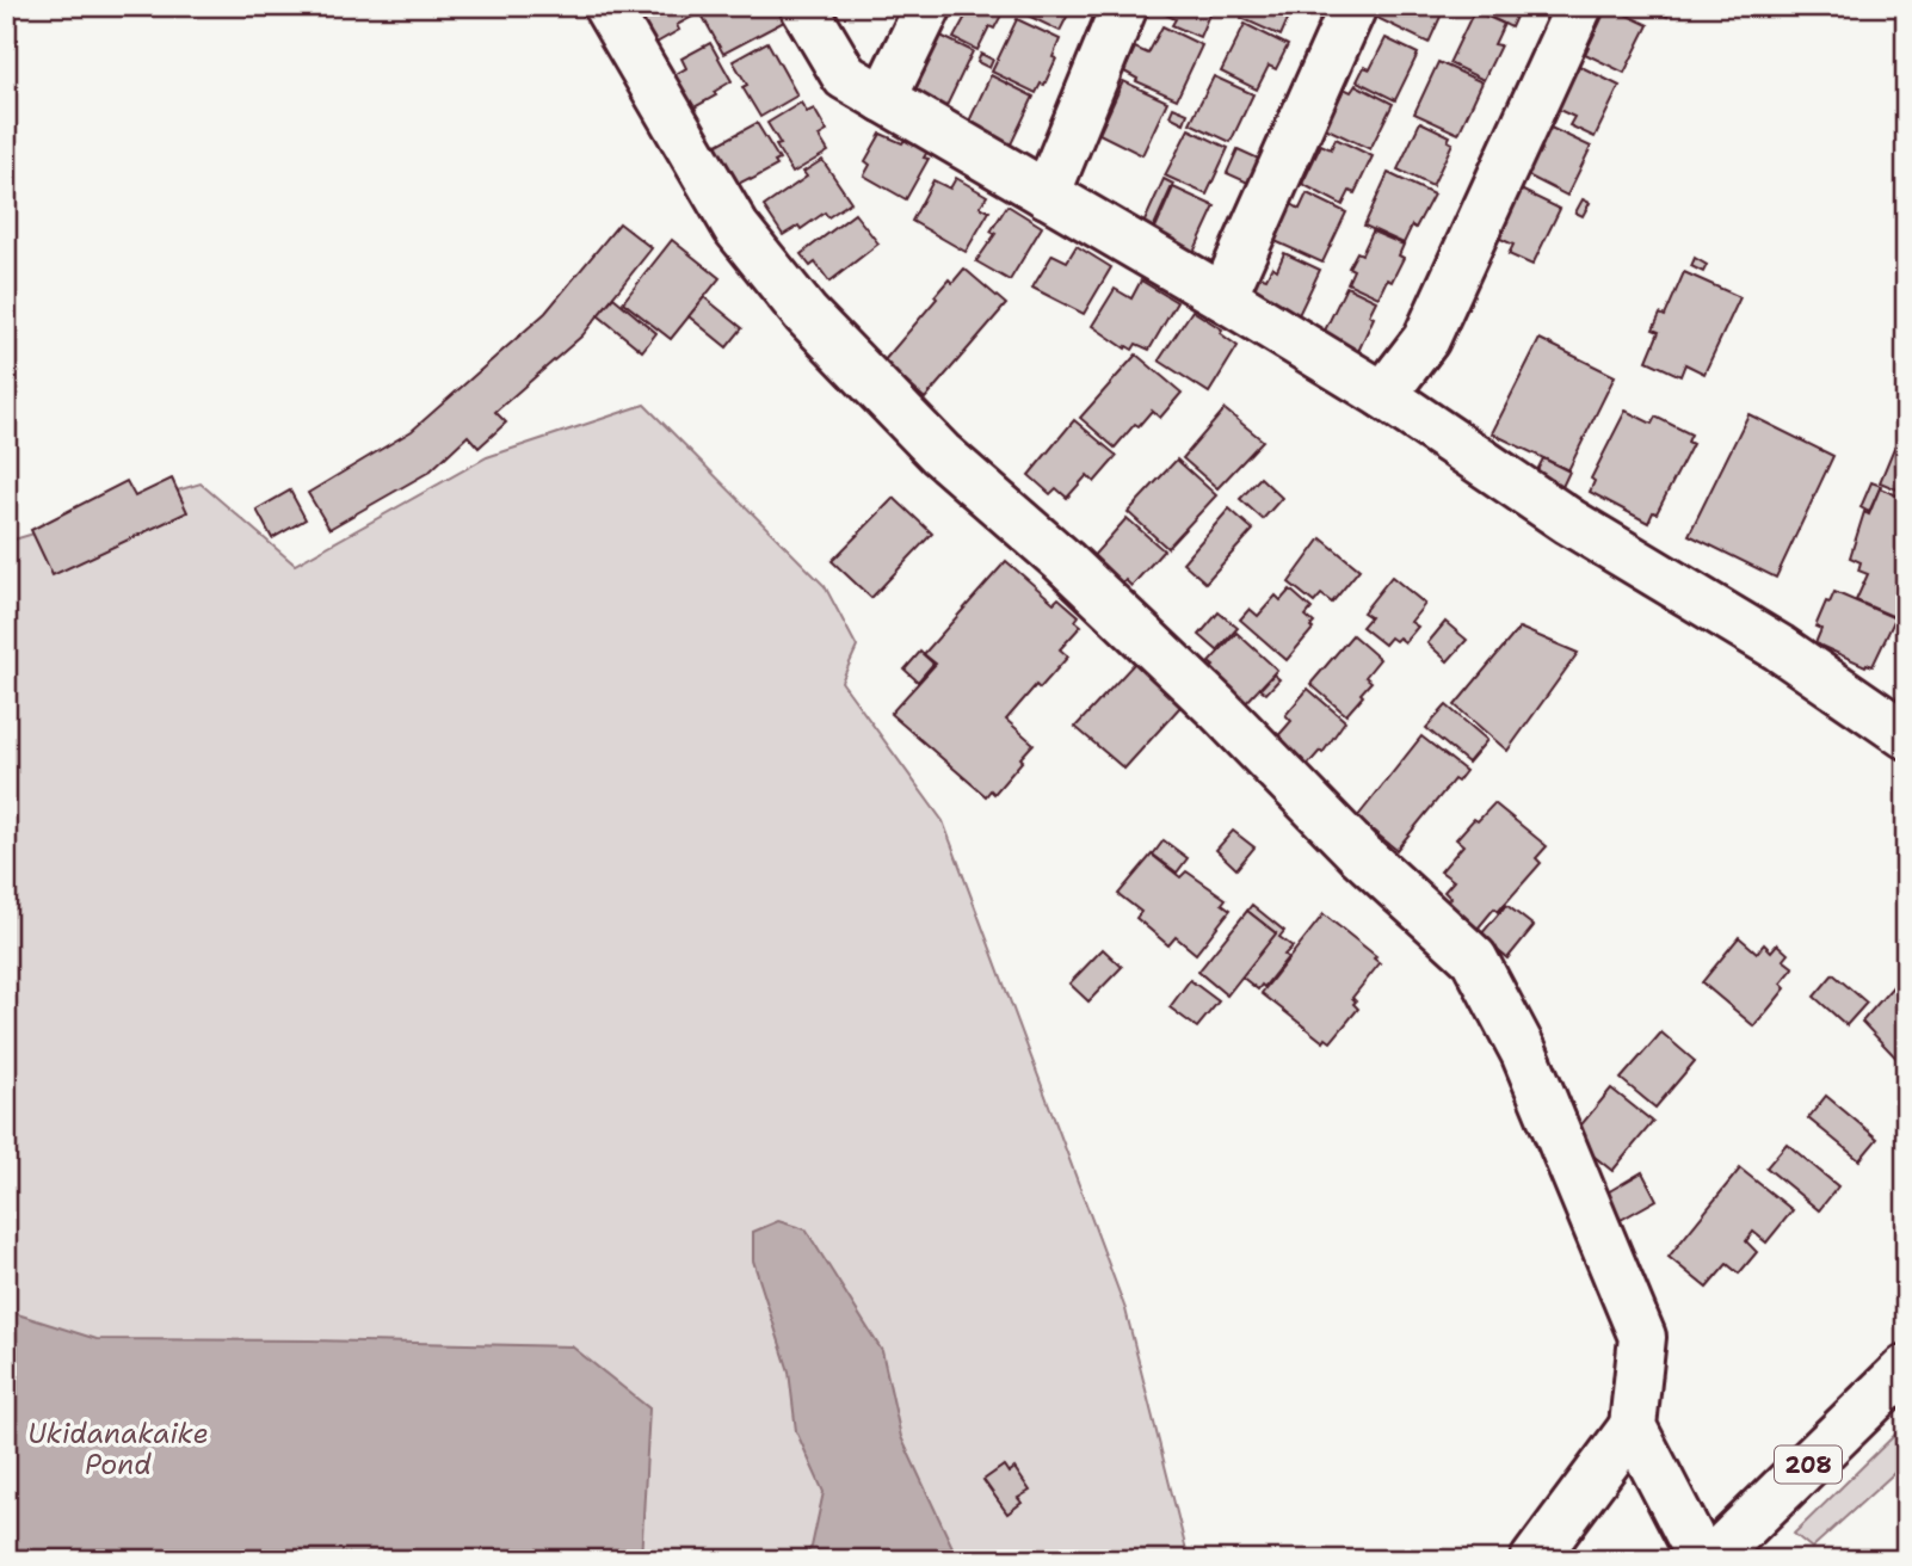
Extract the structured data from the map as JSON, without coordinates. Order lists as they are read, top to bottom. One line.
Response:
{"streets":{"main road":["208"]},"water":["Ukidanakaike Pond"]}
